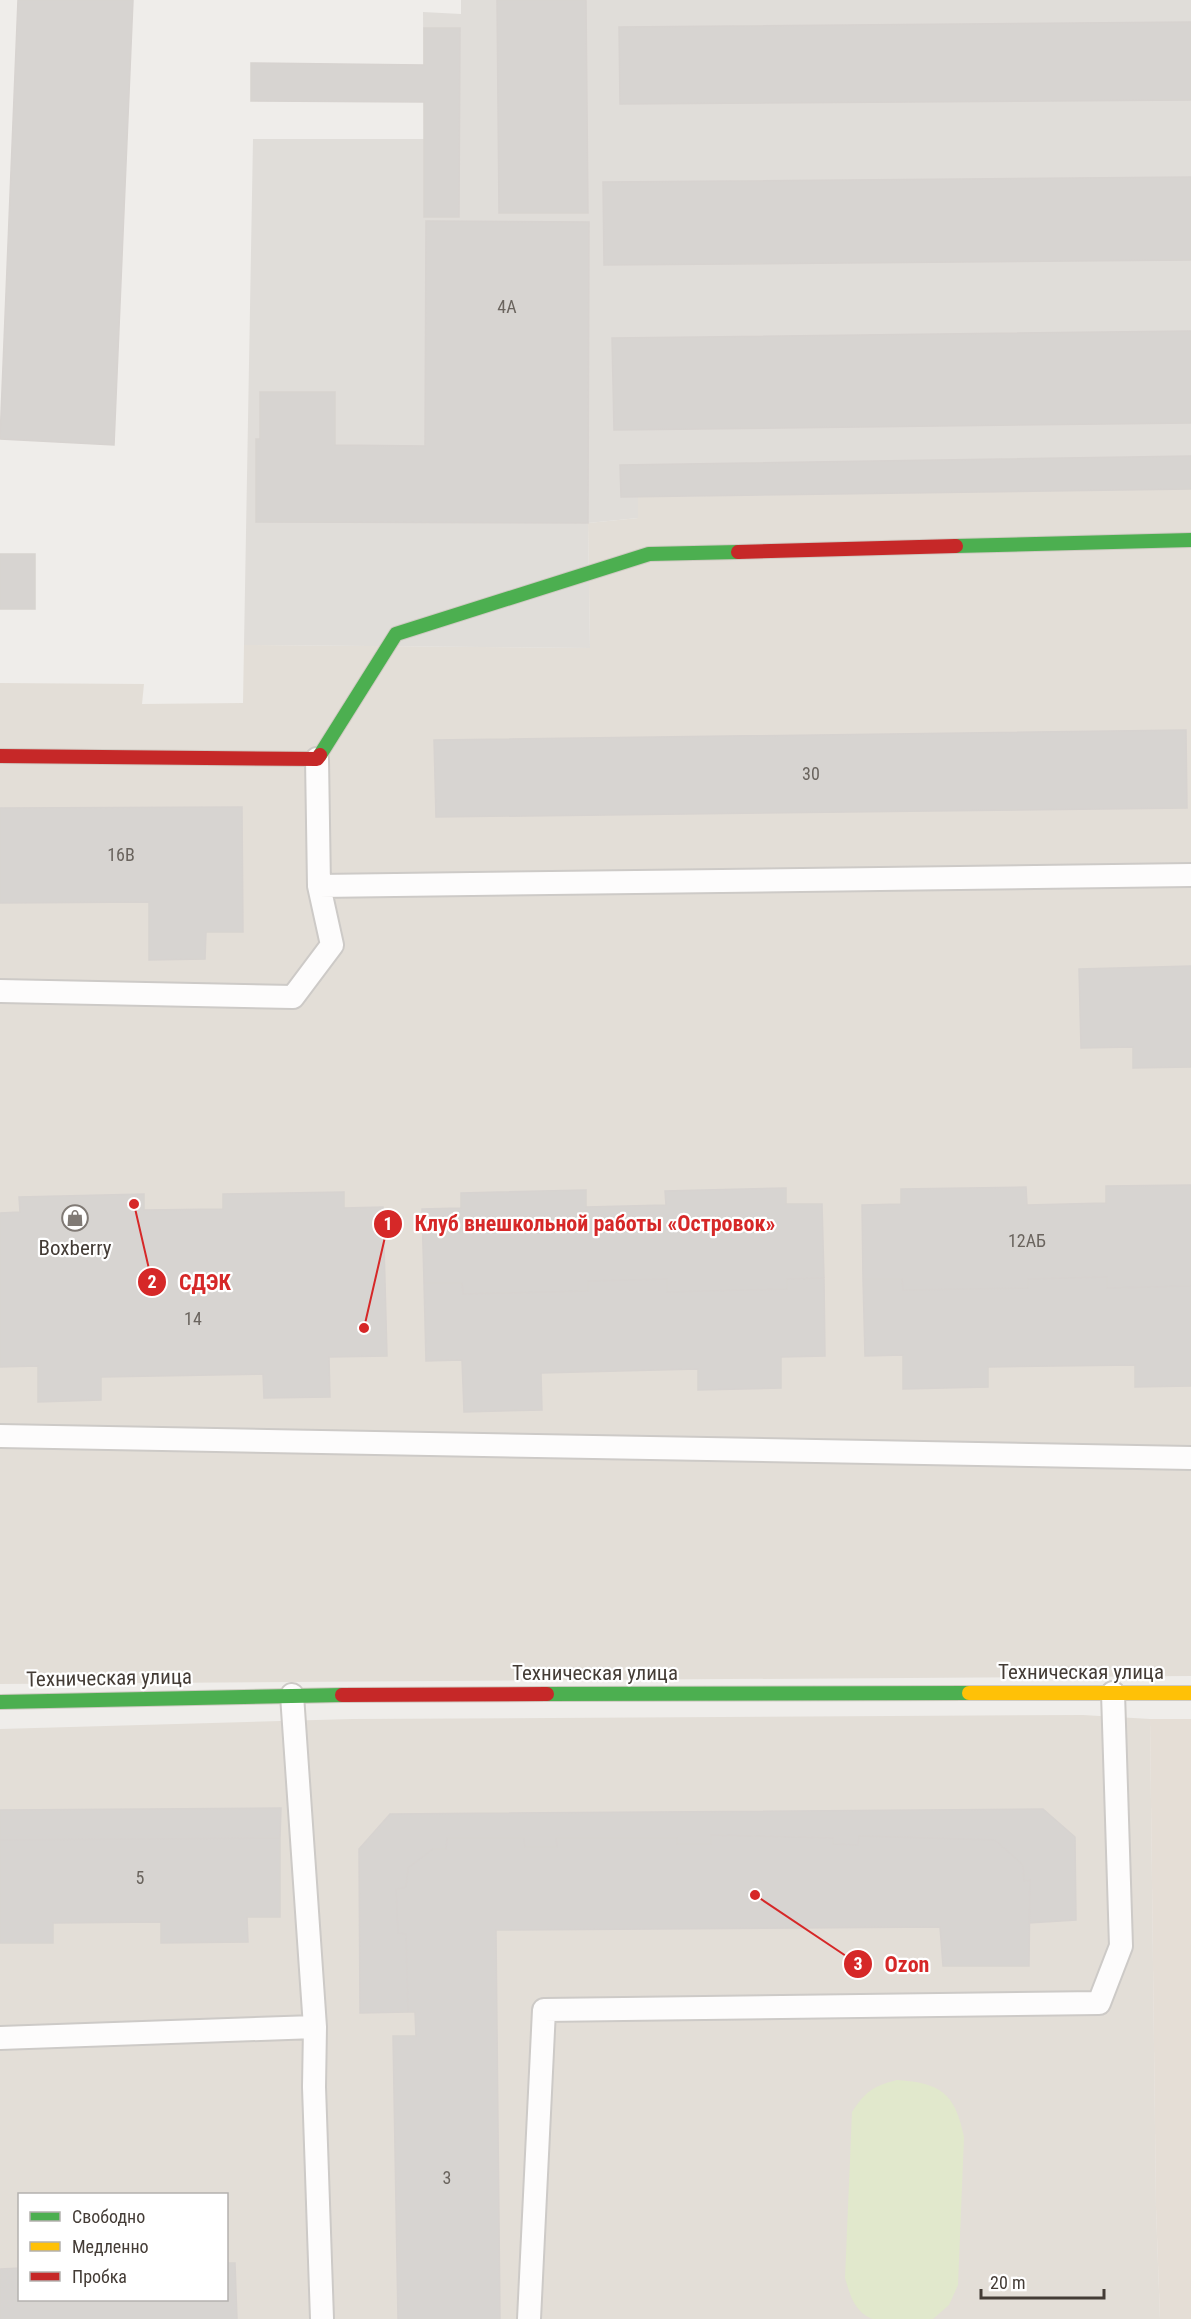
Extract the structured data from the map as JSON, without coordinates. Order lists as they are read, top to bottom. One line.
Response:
{"streets":{"street":["Техническая улица"]},"places":{"other":["СДЭК","Клуб внешкольной работы «Островок»","Ozon"],"shop":["Boxberry"]},"house_numbers":["4А","30","16В","12АБ","14","5","3"],"legend":["Свободно","Медленно","Пробка"],"scale_bar":"20 m"}
